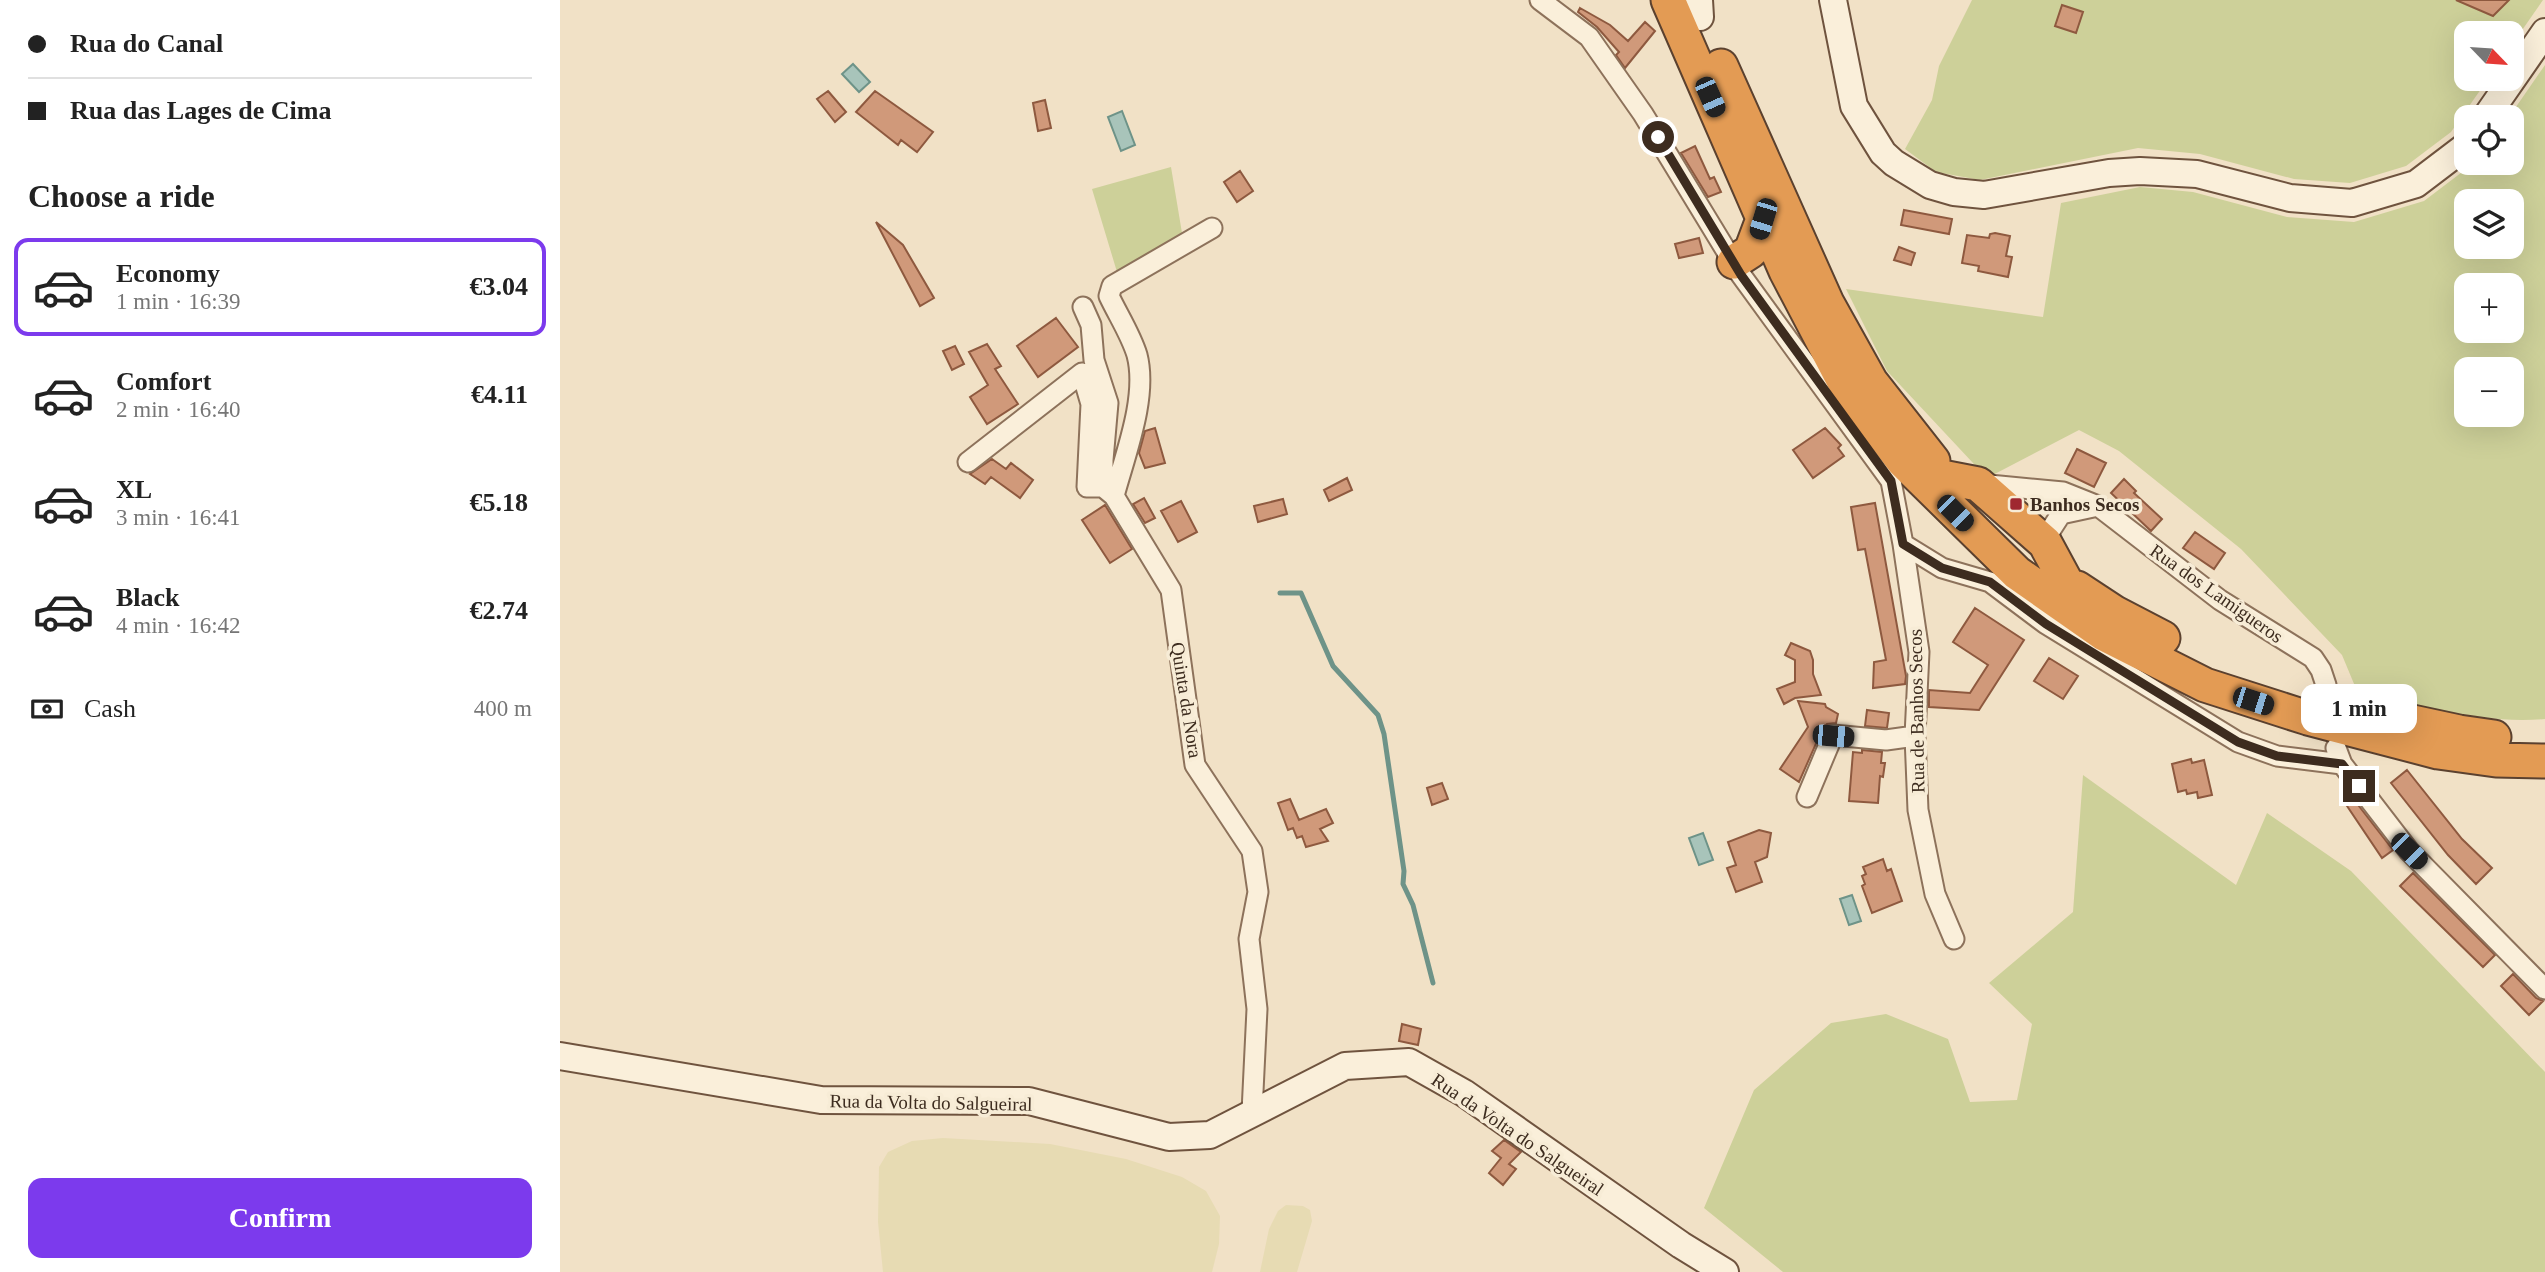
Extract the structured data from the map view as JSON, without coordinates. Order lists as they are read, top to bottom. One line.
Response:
{"streets":{"main road":["Rua da Volta do Salgueiral"],"street":["Rua dos Lamigueros","Quinta da Nora","Rua de Banhos Secos"]},"crossings":[["Quinta da Nora","Rua da Volta do Salgueiral"]],"places":{"transit":["Banhos Secos"]},"north":"bottom right","page":{"banner":["Rua do Canal","Rua das Lages de Cima"],"map_buttons":["+","−"],"heading":"Choose a ride","list":[{"name":"Economy","note":"1 min · 16:39","value":"€3.04"},{"name":"Comfort","note":"2 min · 16:40","value":"€4.11"},{"name":"XL","note":"3 min · 16:41","value":"€5.18"},{"name":"Black","note":"4 min · 16:42","value":"€2.74"}],"pay":["Cash","400 m"],"bubble":"1 min","buttons":"Confirm"}}
